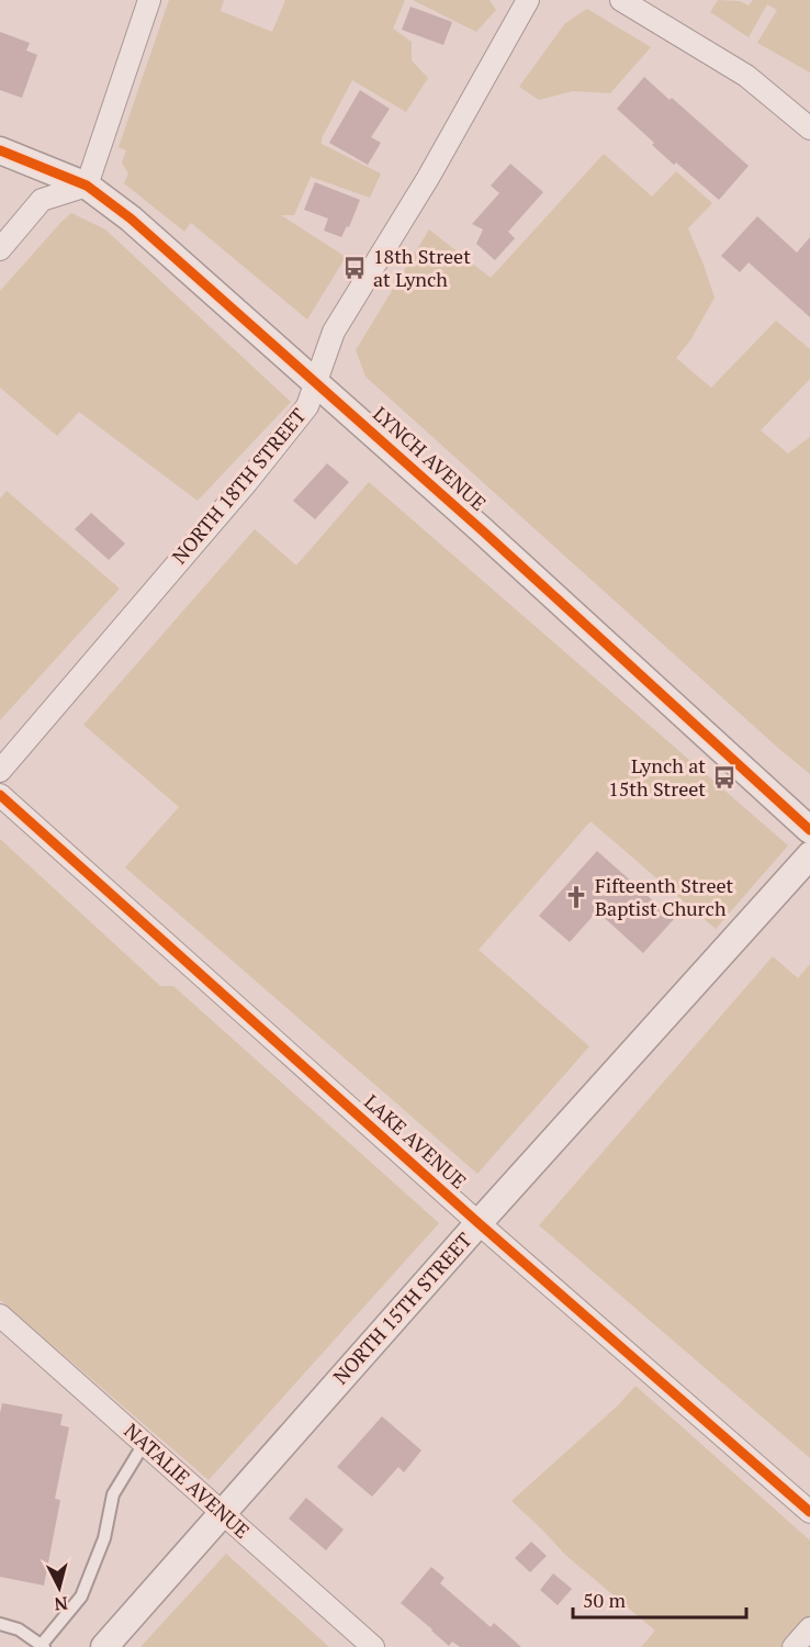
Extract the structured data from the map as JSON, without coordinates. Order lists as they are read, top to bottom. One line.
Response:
{"streets":{"street":["LYNCH AVENUE","NORTH 18TH STREET","LAKE AVENUE","NORTH 15TH STREET","NATALIE AVENUE"]},"crossings":[["LYNCH AVENUE","NORTH 18TH STREET"],["LAKE AVENUE","NORTH 15TH STREET"],["NORTH 15TH STREET","NATALIE AVENUE"]],"places":{"bus stop":["18th Street at Lynch","Lynch at 15th Street"],"church":["Fifteenth Street Baptist Church"]},"scale_bar":"50 m","north":"bottom"}
